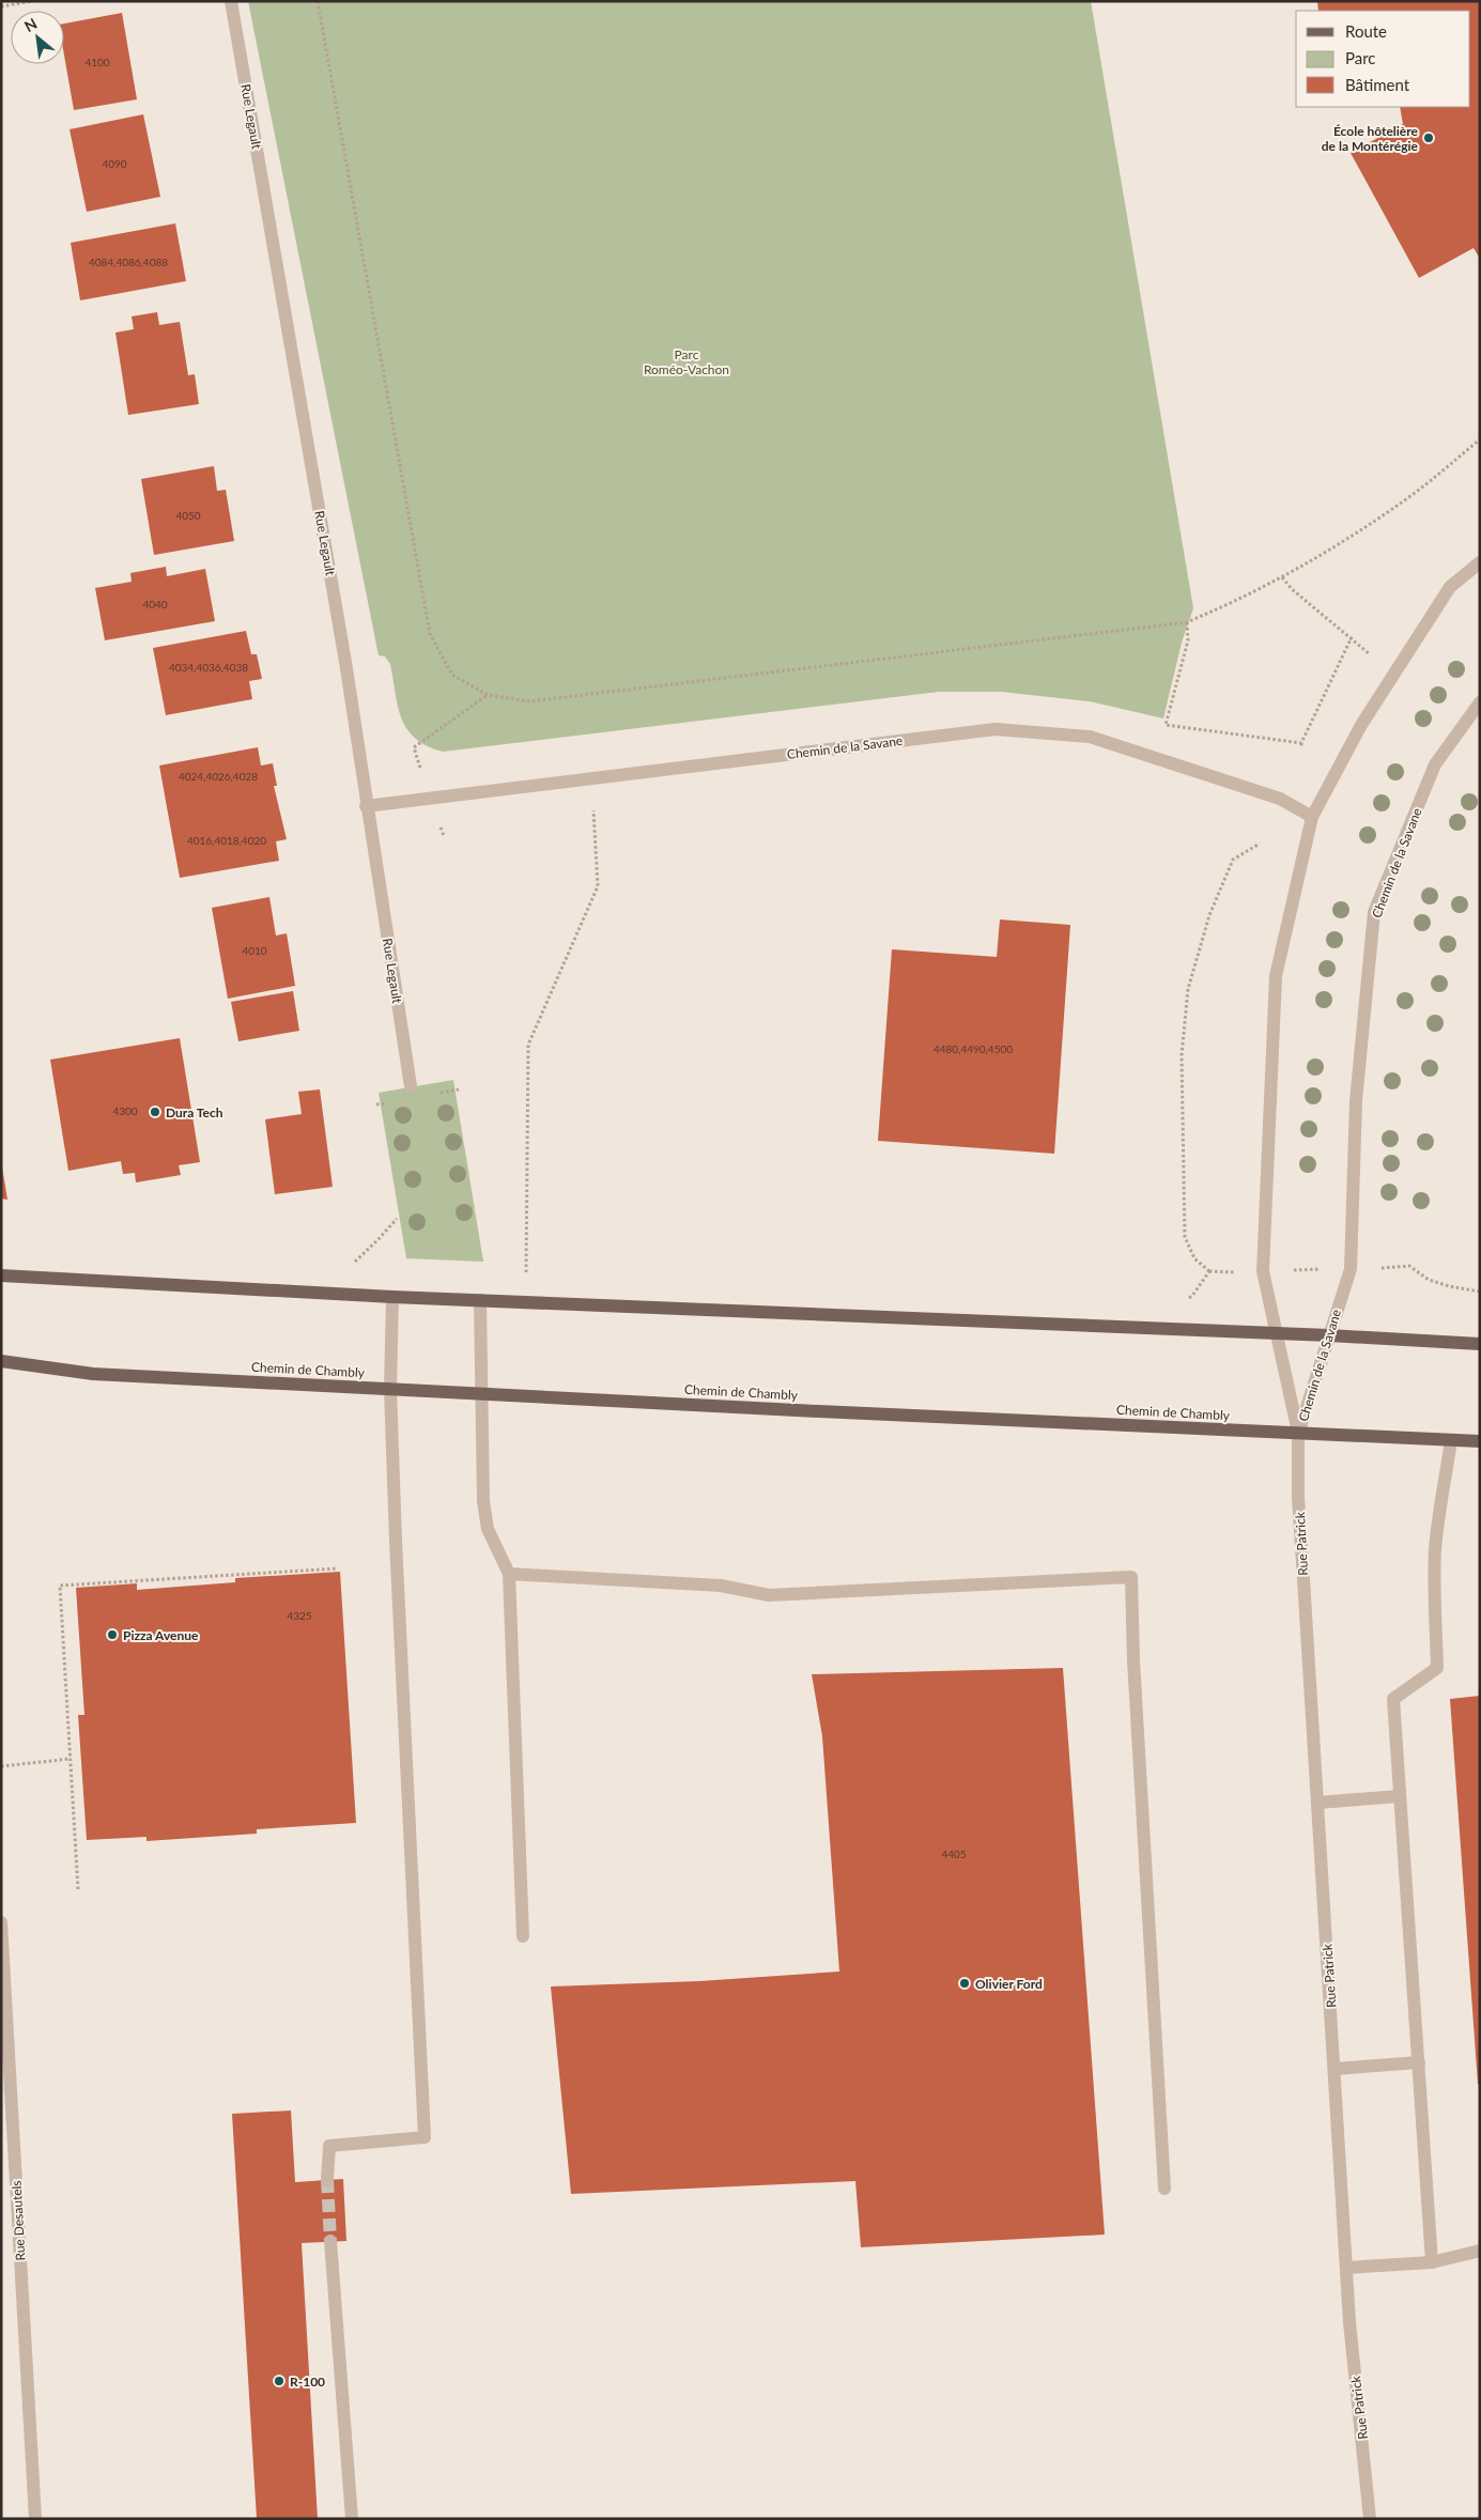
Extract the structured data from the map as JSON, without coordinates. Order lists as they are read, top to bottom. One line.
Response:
{"streets":{"main road":["Chemin de Chambly"],"street":["Rue Legault","Chemin de la Savane","Rue Patrick","Rue Desautels"]},"crossings":[["Rue Legault","Chemin de la Savane"],["Chemin de la Savane","Chemin de Chambly"],["Chemin de la Savane","Rue Patrick"],["Chemin de Chambly","Rue Patrick"]],"parks":["Parc Roméo-Vachon"],"places":["École hôtelière de la Montérégie","Dura Tech","Pizza Avenue","Olivier Ford","R-100"],"house_numbers":["4100","4090","4084,4086,4088","4050","4040","4034,4036,4038","4024,4026,4028","4016,4018,4020","4010","4480,4490,4500","4300","4325","4405"],"legend":["Route","Parc","Bâtiment"],"north":"top left"}
